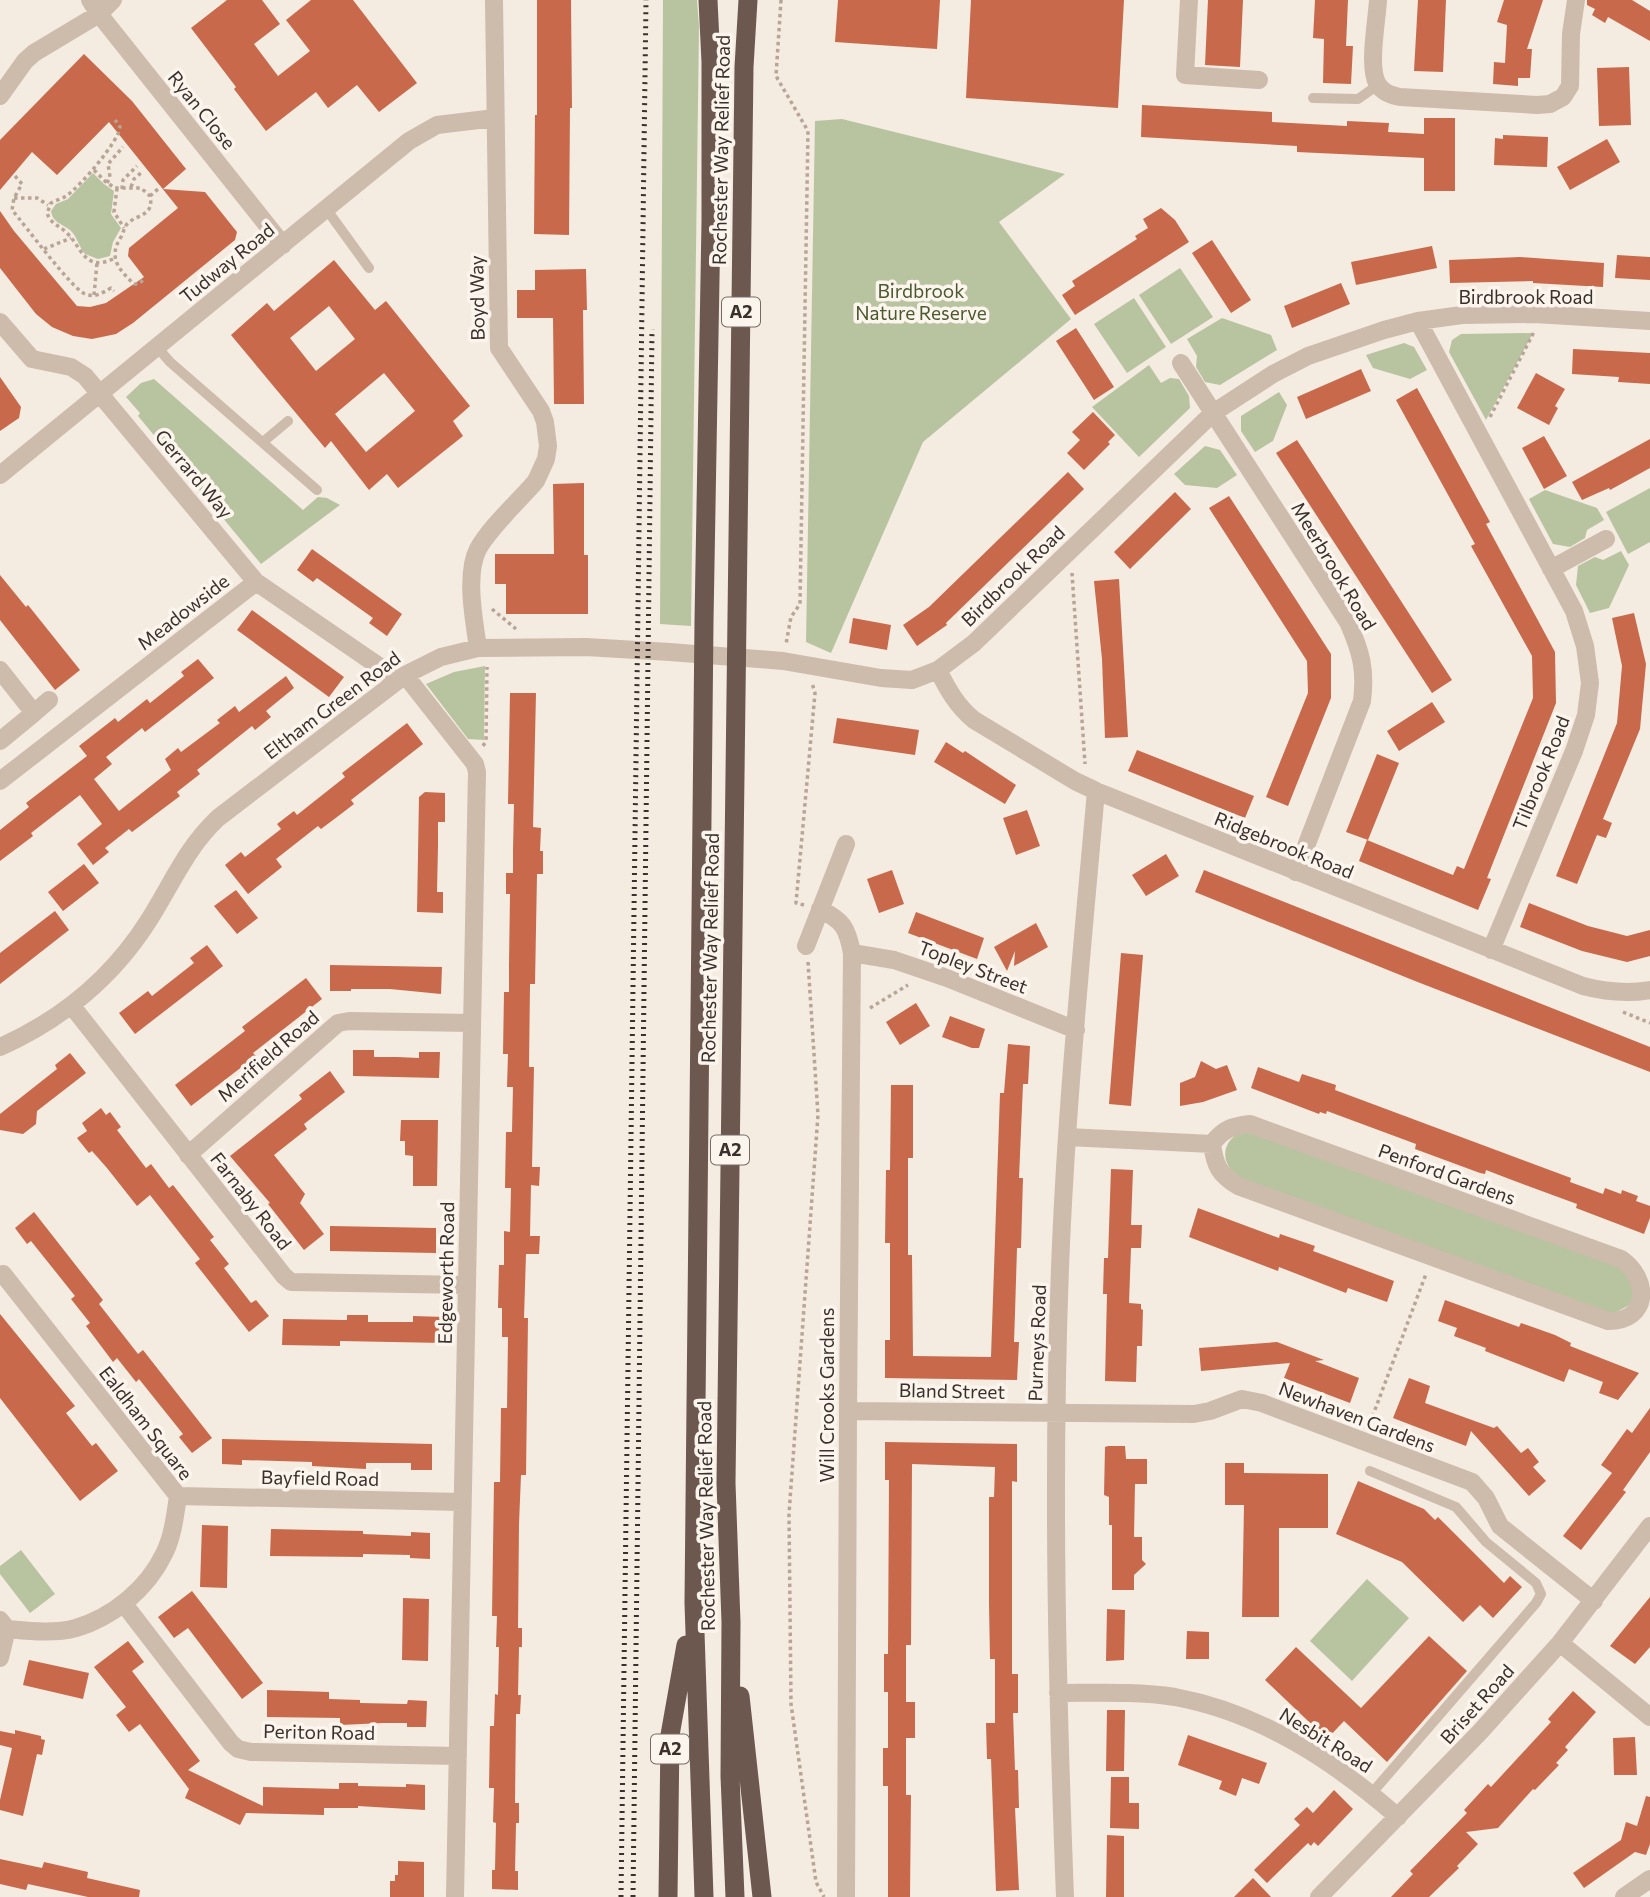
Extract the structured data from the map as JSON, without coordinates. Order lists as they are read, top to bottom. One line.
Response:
{"streets":{"highway":["Rochester Way Relief Road","A2"],"street":["Ryan Close","Tudway Road","Birdbrook Road","Boyd Way","Gerrard Way","Meerbrook Road","Meadowside","Eltham Green Road","Tilbrook Road","Ridgebrook Road","Topley Street","Merifield Road","Penford Gardens","Farnaby Road","Edgeworth Road","Purneys Road","Bland Street","Will Crooks Gardens","Newhaven Gardens","Ealdham Square","Bayfield Road","Briset Road","Periton Road","Nesbit Road"]},"crossings":[["Ryan Close","Tudway Road"],["Rochester Way Relief Road","A2"],["Tudway Road","Boyd Way"],["Tudway Road","Gerrard Way"],["Birdbrook Road","Meerbrook Road"],["Birdbrook Road","Eltham Green Road"],["Birdbrook Road","Tilbrook Road"],["Birdbrook Road","Ridgebrook Road"],["Boyd Way","Eltham Green Road"],["Gerrard Way","Meadowside"],["Meerbrook Road","Ridgebrook Road"],["Meadowside","Eltham Green Road"],["Eltham Green Road","Farnaby Road"],["Tilbrook Road","Ridgebrook Road"],["Ridgebrook Road","Purneys Road"],["Topley Street","Purneys Road"],["Topley Street","Will Crooks Gardens"],["Merifield Road","Farnaby Road"],["Merifield Road","Edgeworth Road"],["Farnaby Road","Edgeworth Road"],["Edgeworth Road","Bayfield Road"],["Edgeworth Road","Periton Road"],["Purneys Road","Bland Street"],["Purneys Road","Newhaven Gardens"],["Purneys Road","Nesbit Road"],["Bland Street","Will Crooks Gardens"],["Bland Street","Newhaven Gardens"],["Newhaven Gardens","Briset Road"],["Ealdham Square","Bayfield Road"],["Ealdham Square","Periton Road"],["Briset Road","Nesbit Road"]],"parks":["Birdbrook Nature Reserve"]}
